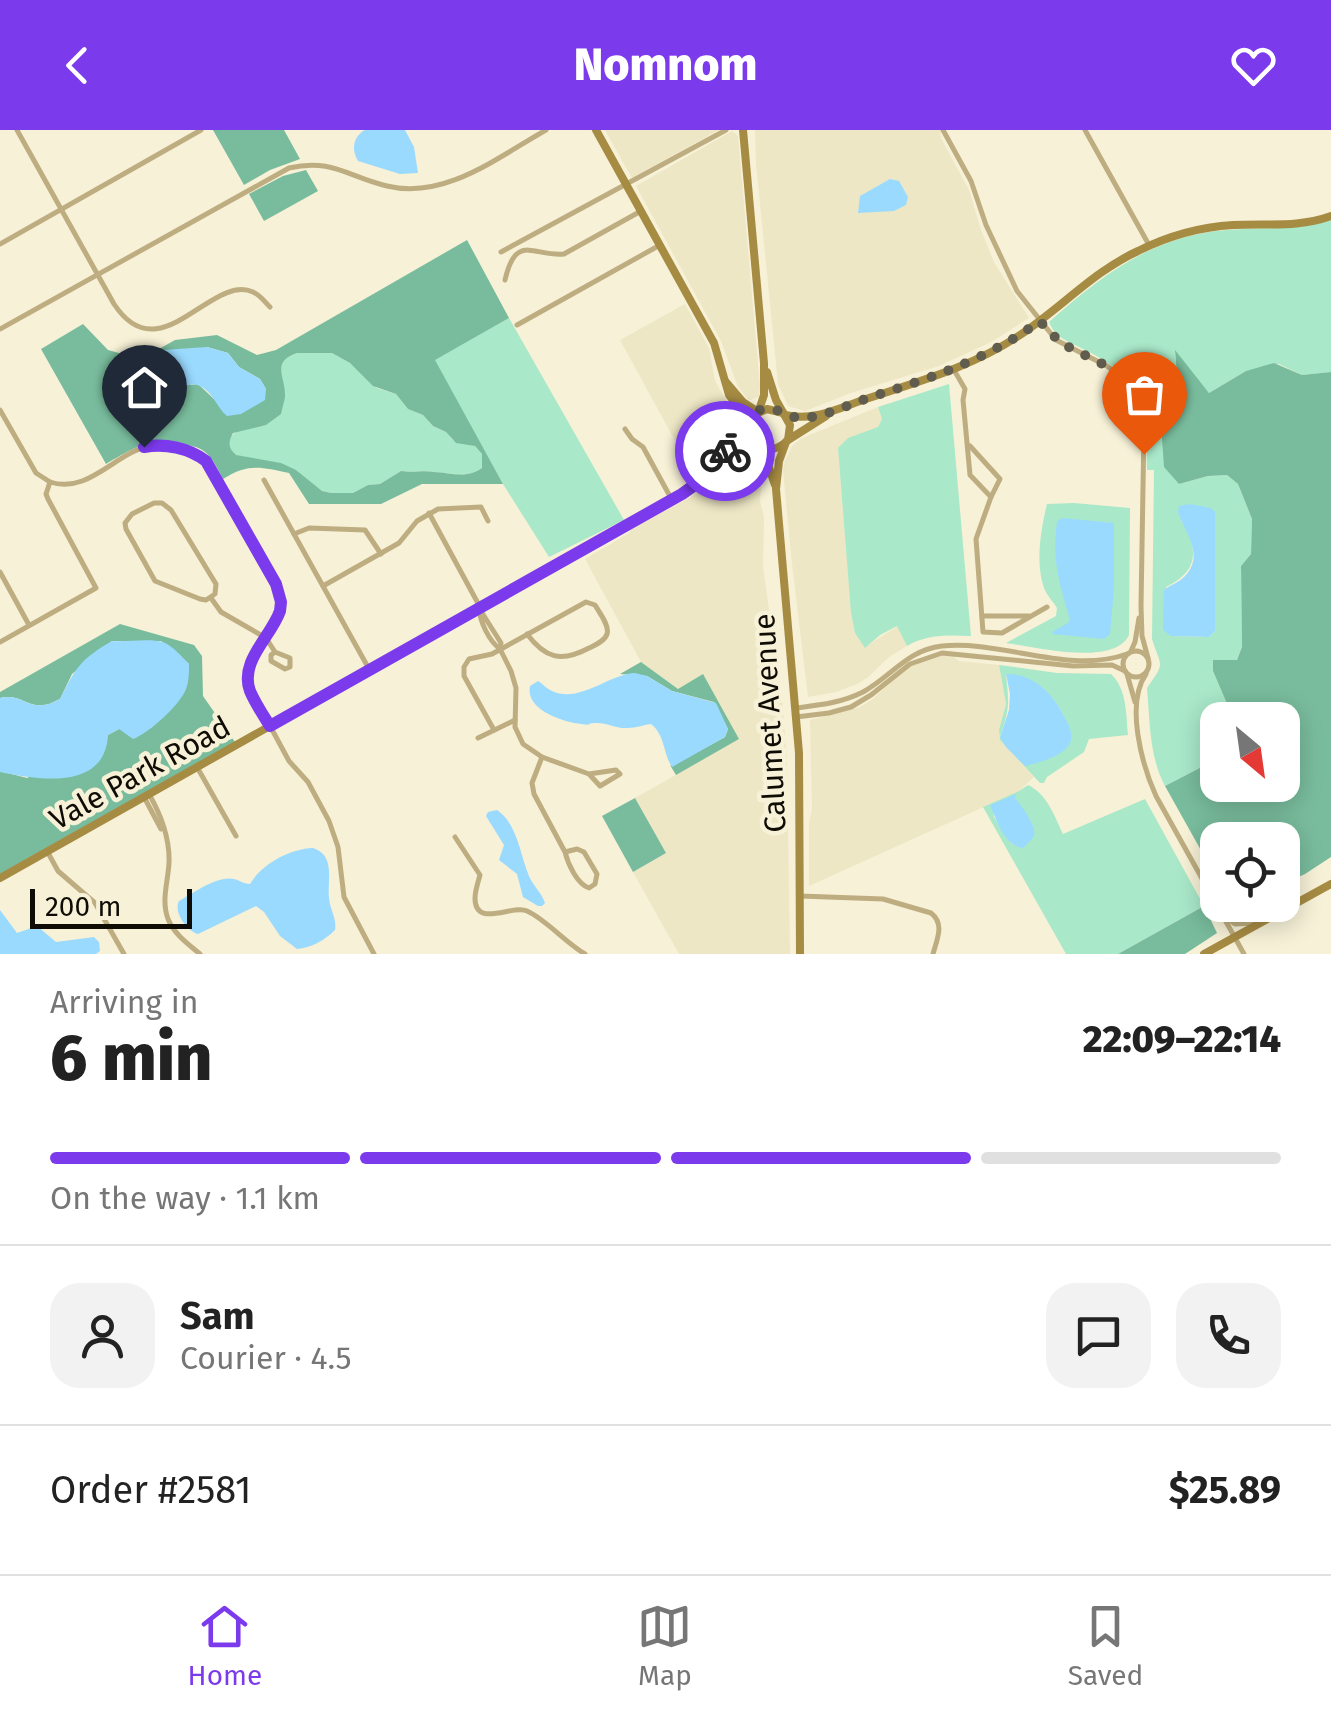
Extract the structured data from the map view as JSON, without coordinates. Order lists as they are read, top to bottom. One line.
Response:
{"streets":{"main road":["Calumet Avenue","Vale Park Road"]},"crossings":[["Calumet Avenue","Vale Park Road"]],"scale_bar":"200 m","north":"bottom right","page":{"header":"Nomnom","scale":"200 m","heading":["6 min","Arriving in","22:09–22:14"],"panel":["Sam","Courier · 4.5","Order #2581","$25.89"],"bar":"On the way · 1.1 km","tabs":["Home","Map","Saved"]}}
